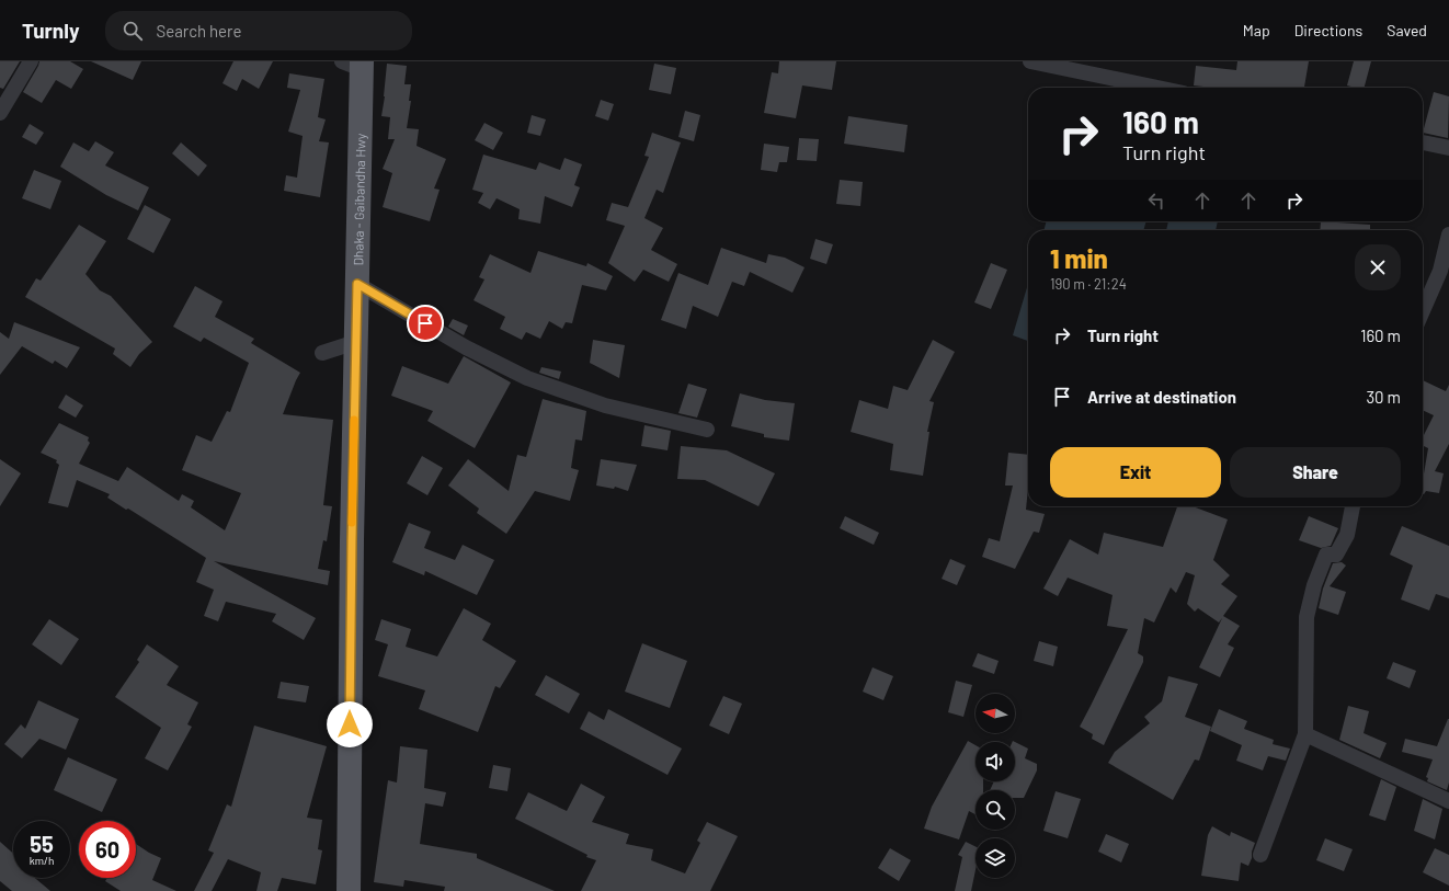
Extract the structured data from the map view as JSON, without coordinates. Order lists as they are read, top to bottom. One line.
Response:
{"streets":{"main road":["Dhaka - Gaibandha Hwy"]},"north":"left","page":{"header":"Turnly","search":"Search here","nav":["Map","Directions","Saved"],"turn":["160 m","Turn right"],"heading":["1 min","190 m · 21:24"],"list":[{"name":"Turn right","value":"160 m"},{"name":"Arrive at destination","value":"30 m"}],"buttons":["Exit","Share"],"speed":"55 km/h","limit":"60"}}
